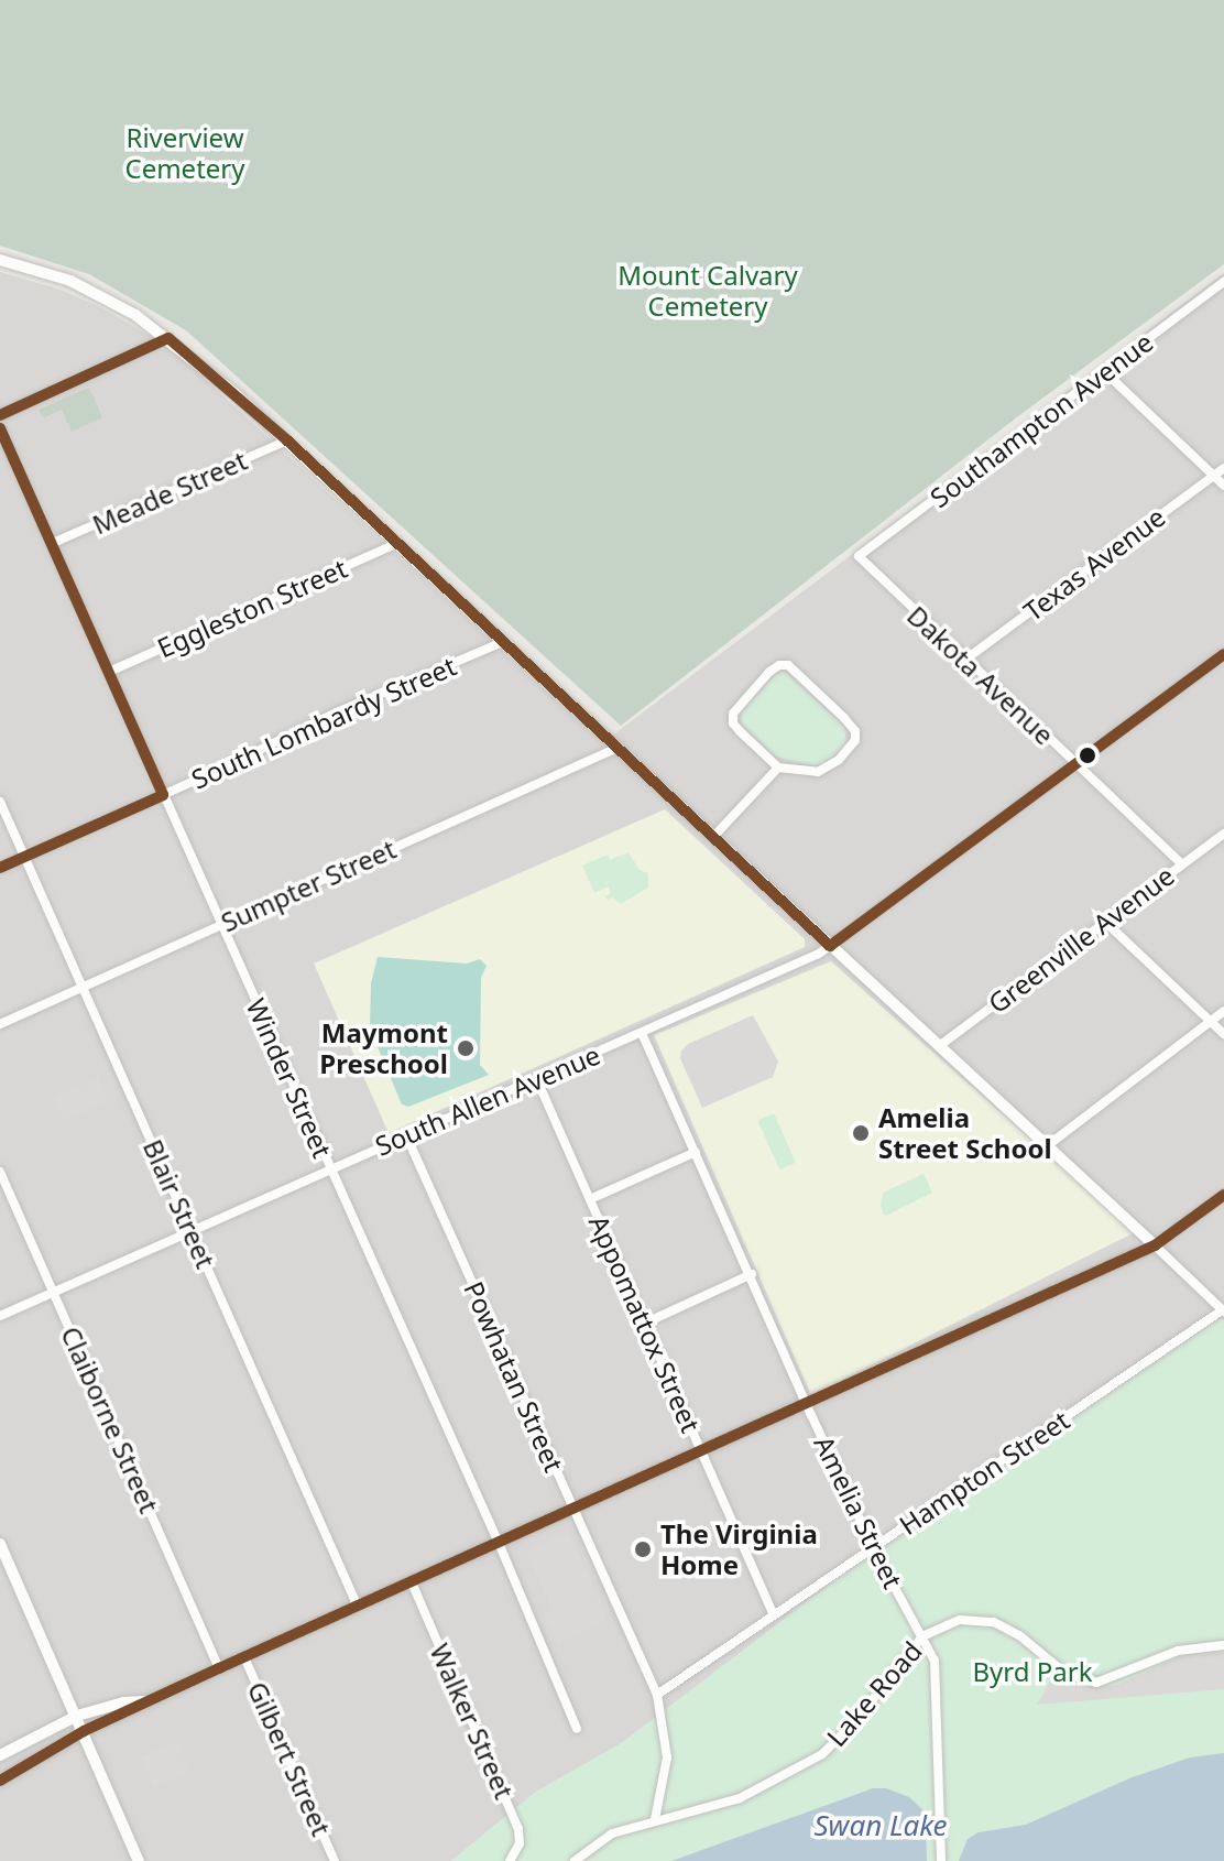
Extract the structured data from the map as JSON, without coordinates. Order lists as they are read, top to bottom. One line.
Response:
{"streets":{"street":["Southampton Avenue","Meade Street","Texas Avenue","Eggleston Street","Dakota Avenue","South Lombardy Street","Sumpter Street","Greenville Avenue","Winder Street","South Allen Avenue","Blair Street","Appomattox Street","Powhatan Street","Claiborne Street","Hampton Street","Amelia Street","Lake Road","Walker Street","Gilbert Street"]},"crossings":[["Southampton Avenue","Dakota Avenue"],["Meade Street","Winder Street"],["Texas Avenue","Dakota Avenue"],["Eggleston Street","Winder Street"],["Dakota Avenue","Greenville Avenue"],["Dakota Avenue","South Allen Avenue"],["South Lombardy Street","Winder Street"],["South Lombardy Street","Blair Street"],["Sumpter Street","Winder Street"],["Sumpter Street","Blair Street"],["Winder Street","South Allen Avenue"],["South Allen Avenue","Blair Street"],["South Allen Avenue","Appomattox Street"],["South Allen Avenue","Powhatan Street"],["South Allen Avenue","Claiborne Street"],["South Allen Avenue","Amelia Street"],["Appomattox Street","Hampton Street"],["Powhatan Street","Hampton Street"],["Powhatan Street","Lake Road"],["Hampton Street","Amelia Street"],["Amelia Street","Lake Road"]],"water":["Swan Lake"],"parks":["Riverview Cemetery","Mount Calvary Cemetery","Byrd Park"],"places":["Maymont Preschool","Amelia Street School","The Virginia Home"]}
